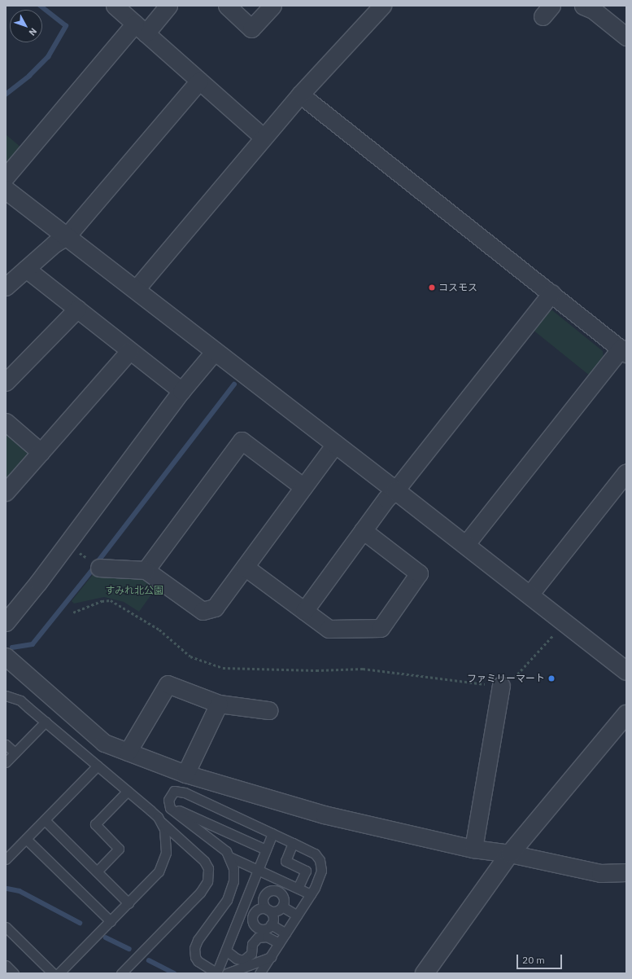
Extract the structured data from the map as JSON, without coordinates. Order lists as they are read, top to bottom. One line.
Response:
{"parks":["すみれ北公園"],"places":["コスモス","ファミリーマート"],"scale_bar":"20 m","north":"bottom right"}
